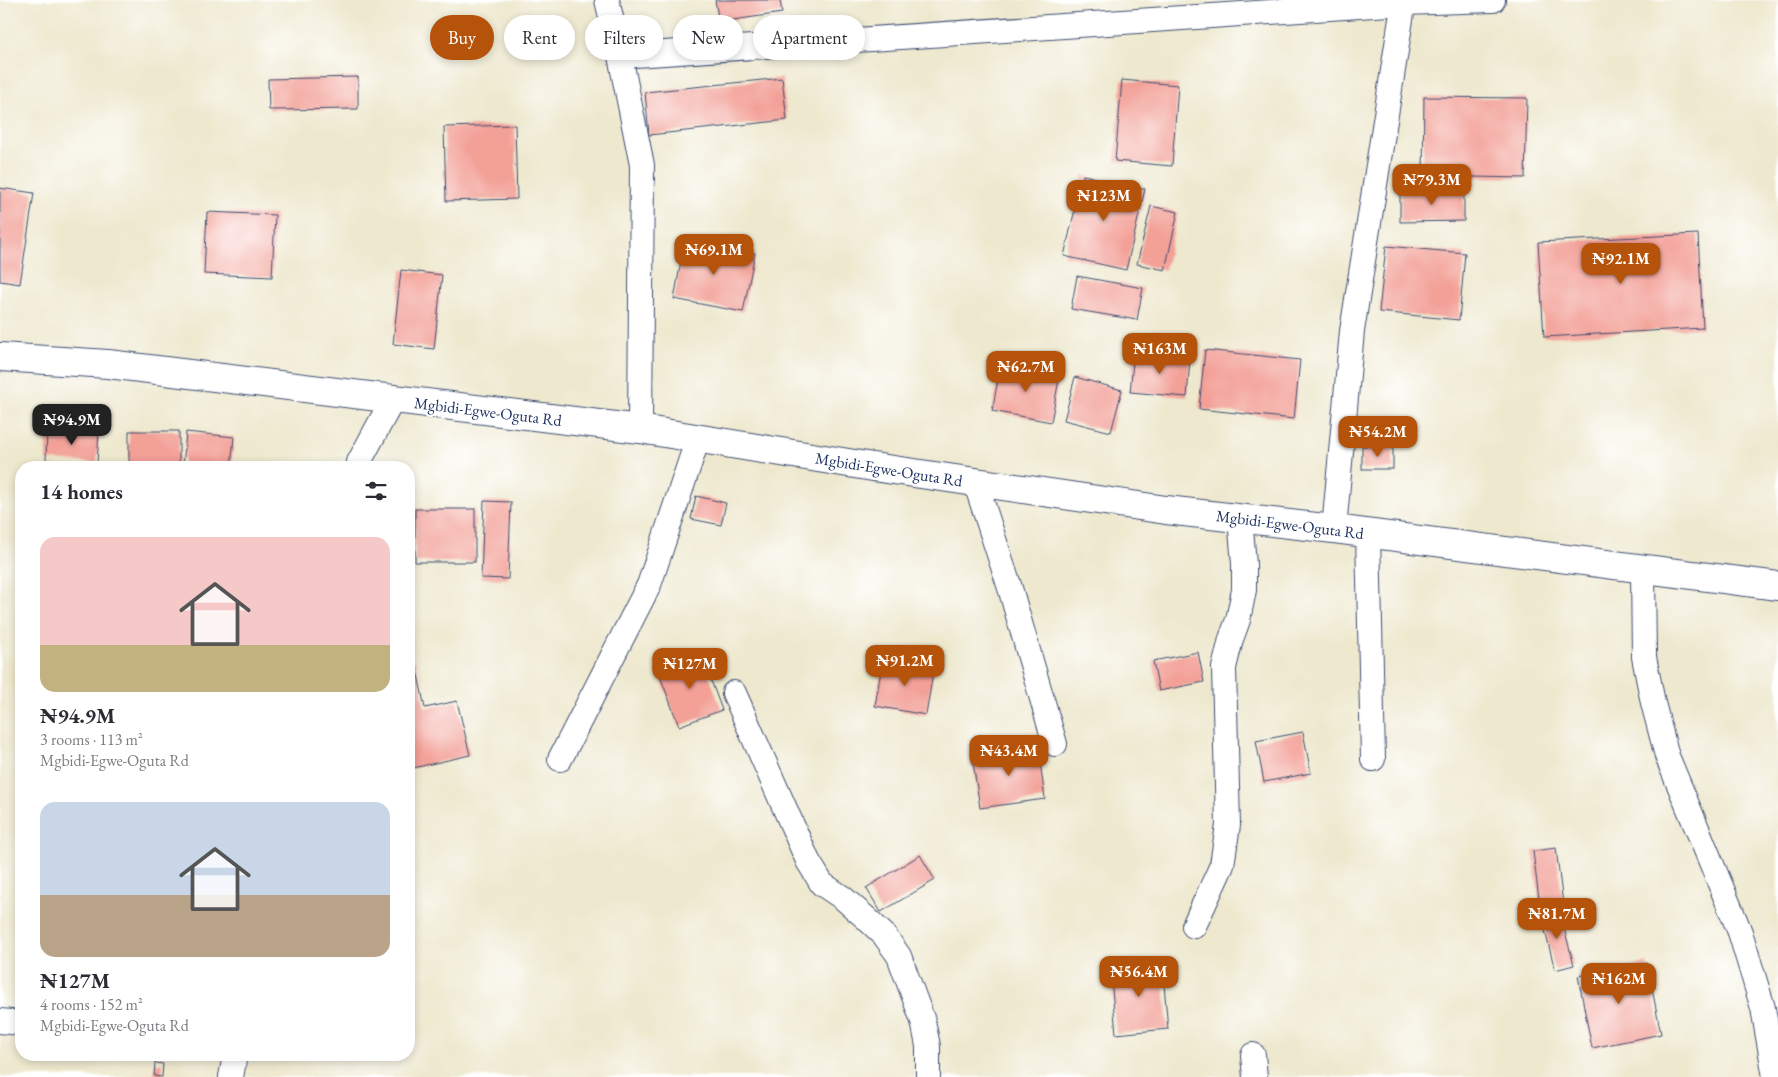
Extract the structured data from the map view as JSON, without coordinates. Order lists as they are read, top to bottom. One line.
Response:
{"streets":{"street":["Mgbidi-Egwe-Oguta Rd"]},"page":{"chip":["Buy","Rent","Filters","New","Apartment"],"price":["₦79.3M","₦123M","₦69.1M","₦92.1M","₦163M","₦62.7M","₦94.9M","₦54.2M","₦91.2M","₦127M","₦43.4M","₦81.7M","₦56.4M","₦162M"],"heading":"14 homes","list":[{"name":"₦94.9M","note":"3 rooms · 113 m² · Mgbidi-Egwe-Oguta Rd"},{"name":"₦127M","note":"4 rooms · 152 m² · Mgbidi-Egwe-Oguta Rd"}]}}
